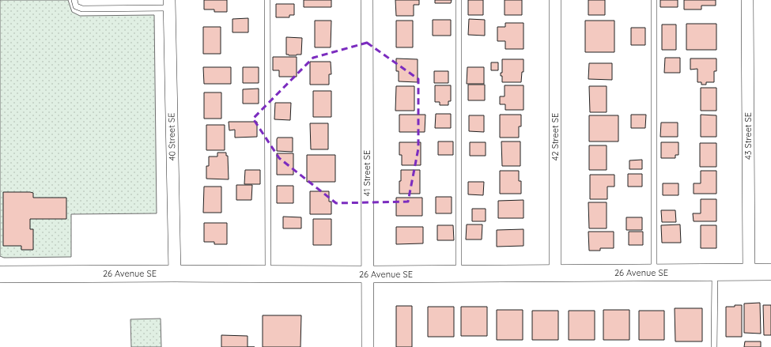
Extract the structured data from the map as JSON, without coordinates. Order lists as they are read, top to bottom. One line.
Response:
{"streets":{"street":["43 Street SE","40 Street SE","42 Street SE","41 Street SE","26 Avenue SE"]},"crossings":[["43 Street SE","26 Avenue SE"],["40 Street SE","26 Avenue SE"],["42 Street SE","26 Avenue SE"],["41 Street SE","26 Avenue SE"]]}
